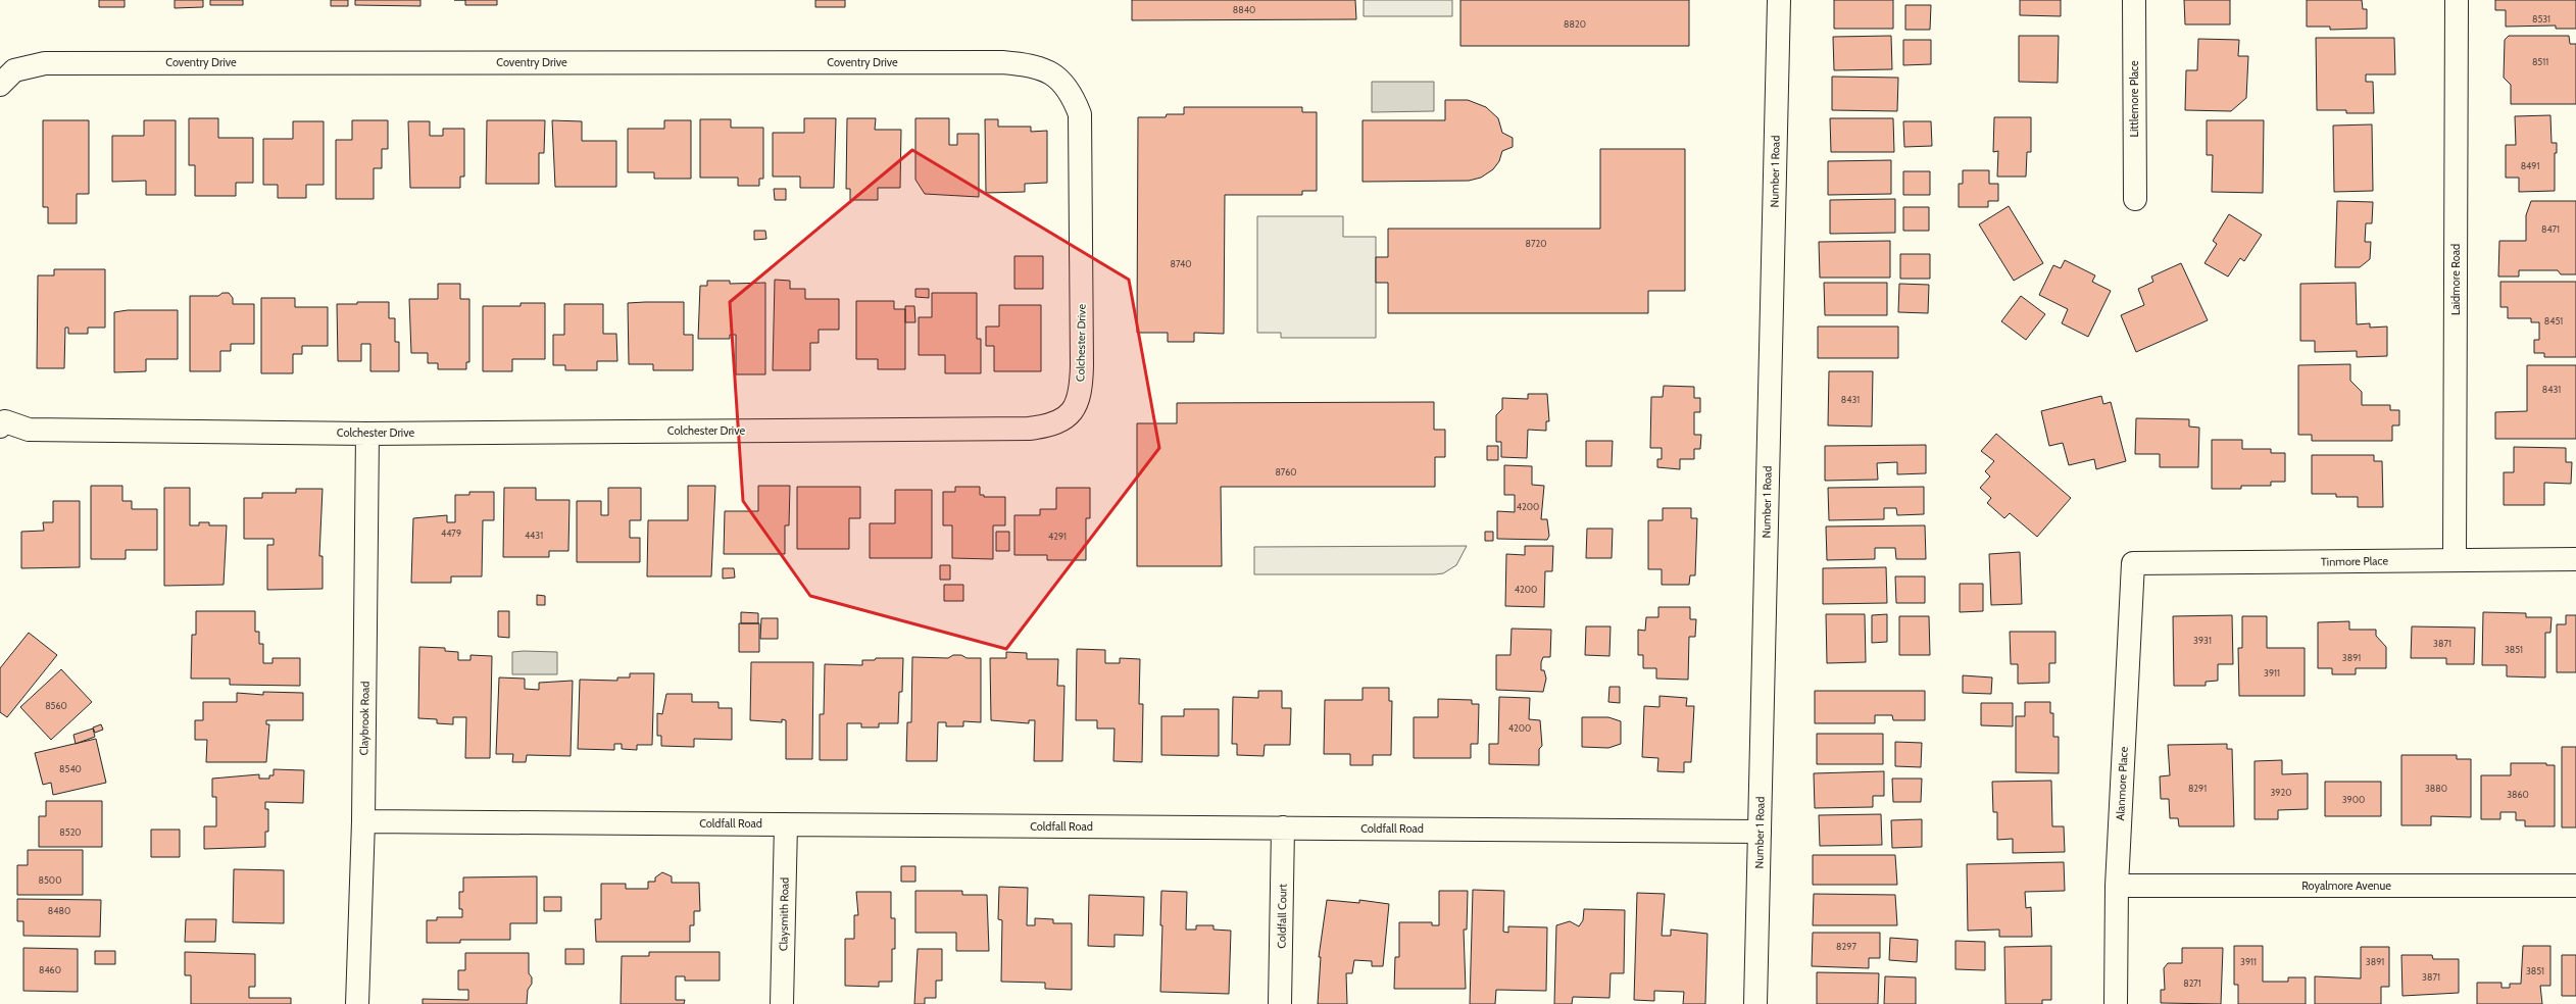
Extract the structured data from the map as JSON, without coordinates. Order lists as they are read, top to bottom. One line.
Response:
{"streets":{"street":["Coventry Drive","Littlemore Place","Number 1 Road","Laidmore Road","Colchester Drive","Tinmore Place","Claybrook Road","Alanmore Place","Coldfall Road","Royalmore Avenue","Claysmith Road","Coldfall Court"]},"crossings":[["Coventry Drive","Colchester Drive"],["Number 1 Road","Coldfall Road"],["Laidmore Road","Tinmore Place"],["Colchester Drive","Claybrook Road"],["Tinmore Place","Alanmore Place"],["Claybrook Road","Coldfall Road"],["Alanmore Place","Royalmore Avenue"],["Coldfall Road","Claysmith Road"],["Coldfall Road","Coldfall Court"]],"house_numbers":["8840","8531","8820","8511","8491","8471","8720","8740","8451","8431","8431","8760","4200","4479","4431","4291","4200","3931","3871","3851","3891","3911","8560","4200","8540","8291","3880","3920","3860","3900","8520","8500","8480","8297","3911","3891","8460","3851","3871","8271"]}
